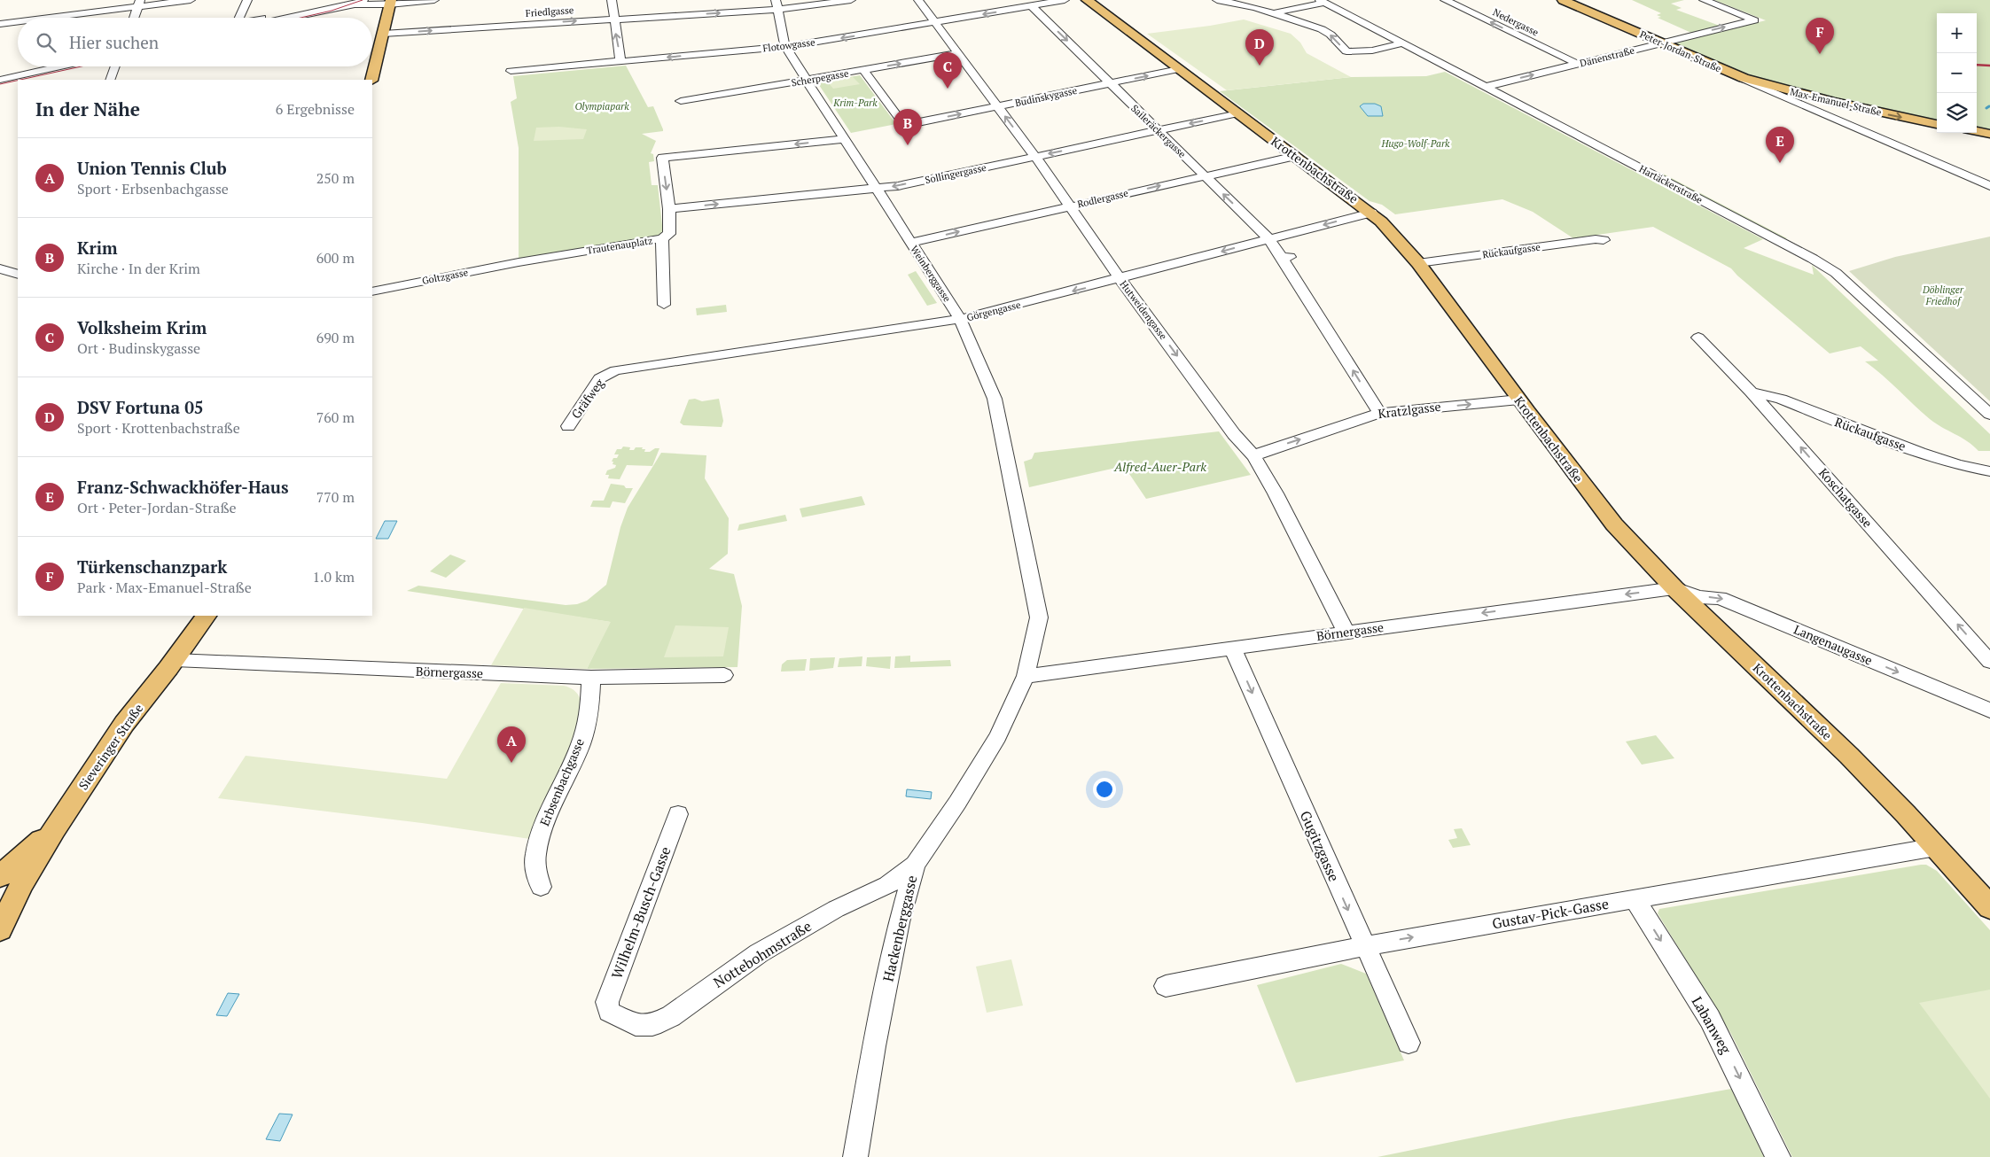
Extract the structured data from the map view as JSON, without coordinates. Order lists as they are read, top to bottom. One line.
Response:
{"streets":{"main road":["Peter-Jordan-Straße","Max-Emanuel-Straße","Krottenbachstraße","Sieveringer Straße"],"street":["Friedlgasse","Nedergasse","Flotowgasse","Dänenstraße","Scherpegasse","Budinskygasse","Saileräckergasse","Sollingergasse","Hartäckerstraße","Rodlergasse","Trautenauplatz","Rückaufgasse","Weinberggasse","Goltzgasse","Hutweidengasse","Görgengasse","Gräfweg","Kratzlgasse","Koschatgasse","Börnergasse","Langenaugasse","Erbsenbachgasse","Gugitzgasse","Wilhelm-Busch-Gasse","Gustav-Pick-Gasse","Hackenberggasse","Nottebohmstraße","Labanweg"]},"crossings":[["Friedlgasse","Weinberggasse"],["Nedergasse","Dänenstraße"],["Flotowgasse","Saileräckergasse"],["Flotowgasse","Weinberggasse"],["Flotowgasse","Hutweidengasse"],["Peter-Jordan-Straße","Dänenstraße"],["Peter-Jordan-Straße","Max-Emanuel-Straße"],["Dänenstraße","Hartäckerstraße"],["Scherpegasse","Budinskygasse"],["Scherpegasse","Weinberggasse"],["Scherpegasse","Hutweidengasse"],["Budinskygasse","Saileräckergasse"],["Budinskygasse","Krottenbachstraße"],["Budinskygasse","Hutweidengasse"],["Saileräckergasse","Sollingergasse"],["Saileräckergasse","Rodlergasse"],["Saileräckergasse","Görgengasse"],["Saileräckergasse","Kratzlgasse"],["Krottenbachstraße","Sollingergasse"],["Krottenbachstraße","Rodlergasse"],["Krottenbachstraße","Rückaufgasse"],["Krottenbachstraße","Görgengasse"],["Krottenbachstraße","Kratzlgasse"],["Krottenbachstraße","Börnergasse"],["Krottenbachstraße","Langenaugasse"],["Krottenbachstraße","Gustav-Pick-Gasse"],["Sollingergasse","Trautenauplatz"],["Sollingergasse","Weinberggasse"],["Sollingergasse","Hutweidengasse"],["Rodlergasse","Weinberggasse"],["Rodlergasse","Hutweidengasse"],["Trautenauplatz","Goltzgasse"],["Rückaufgasse","Koschatgasse"],["Weinberggasse","Görgengasse"],["Weinberggasse","Börnergasse"],["Weinberggasse","Hackenberggasse"],["Hutweidengasse","Görgengasse"],["Hutweidengasse","Kratzlgasse"],["Hutweidengasse","Börnergasse"],["Görgengasse","Gräfweg"],["Börnergasse","Langenaugasse"],["Börnergasse","Sieveringer Straße"],["Börnergasse","Erbsenbachgasse"],["Börnergasse","Gugitzgasse"],["Börnergasse","Hackenberggasse"],["Gugitzgasse","Gustav-Pick-Gasse"],["Wilhelm-Busch-Gasse","Nottebohmstraße"],["Gustav-Pick-Gasse","Labanweg"],["Hackenberggasse","Nottebohmstraße"]],"one_way":["Nedergasse","Max-Emanuel-Straße","Rodlergasse","Görgengasse","Kratzlgasse","Koschatgasse","Langenaugasse","Gugitzgasse","Gustav-Pick-Gasse","Labanweg"],"parks":["Krim-Park","Olympiapark","Hugo-Wolf-Park","Döblinger Friedhof","Alfred-Auer-Park"],"page":{"map_buttons":["+","−"],"pins":["F","D","C","B","E","A"],"search":"Hier suchen","heading":["In der Nähe","6 Ergebnisse"],"list":[{"mark":"A","name":"Union Tennis Club","note":"Sport · Erbsenbachgasse","value":"250 m"},{"mark":"B","name":"Krim","note":"Kirche · In der Krim","value":"600 m"},{"mark":"C","name":"Volksheim Krim","note":"Ort · Budinskygasse","value":"690 m"},{"mark":"D","name":"DSV Fortuna 05","note":"Sport · Krottenbachstraße","value":"760 m"},{"mark":"E","name":"Franz-Schwackhöfer-Haus","note":"Ort · Peter-Jordan-Straße","value":"770 m"},{"mark":"F","name":"Türkenschanzpark","note":"Park · Max-Emanuel-Straße","value":"1.0 km"}]}}
